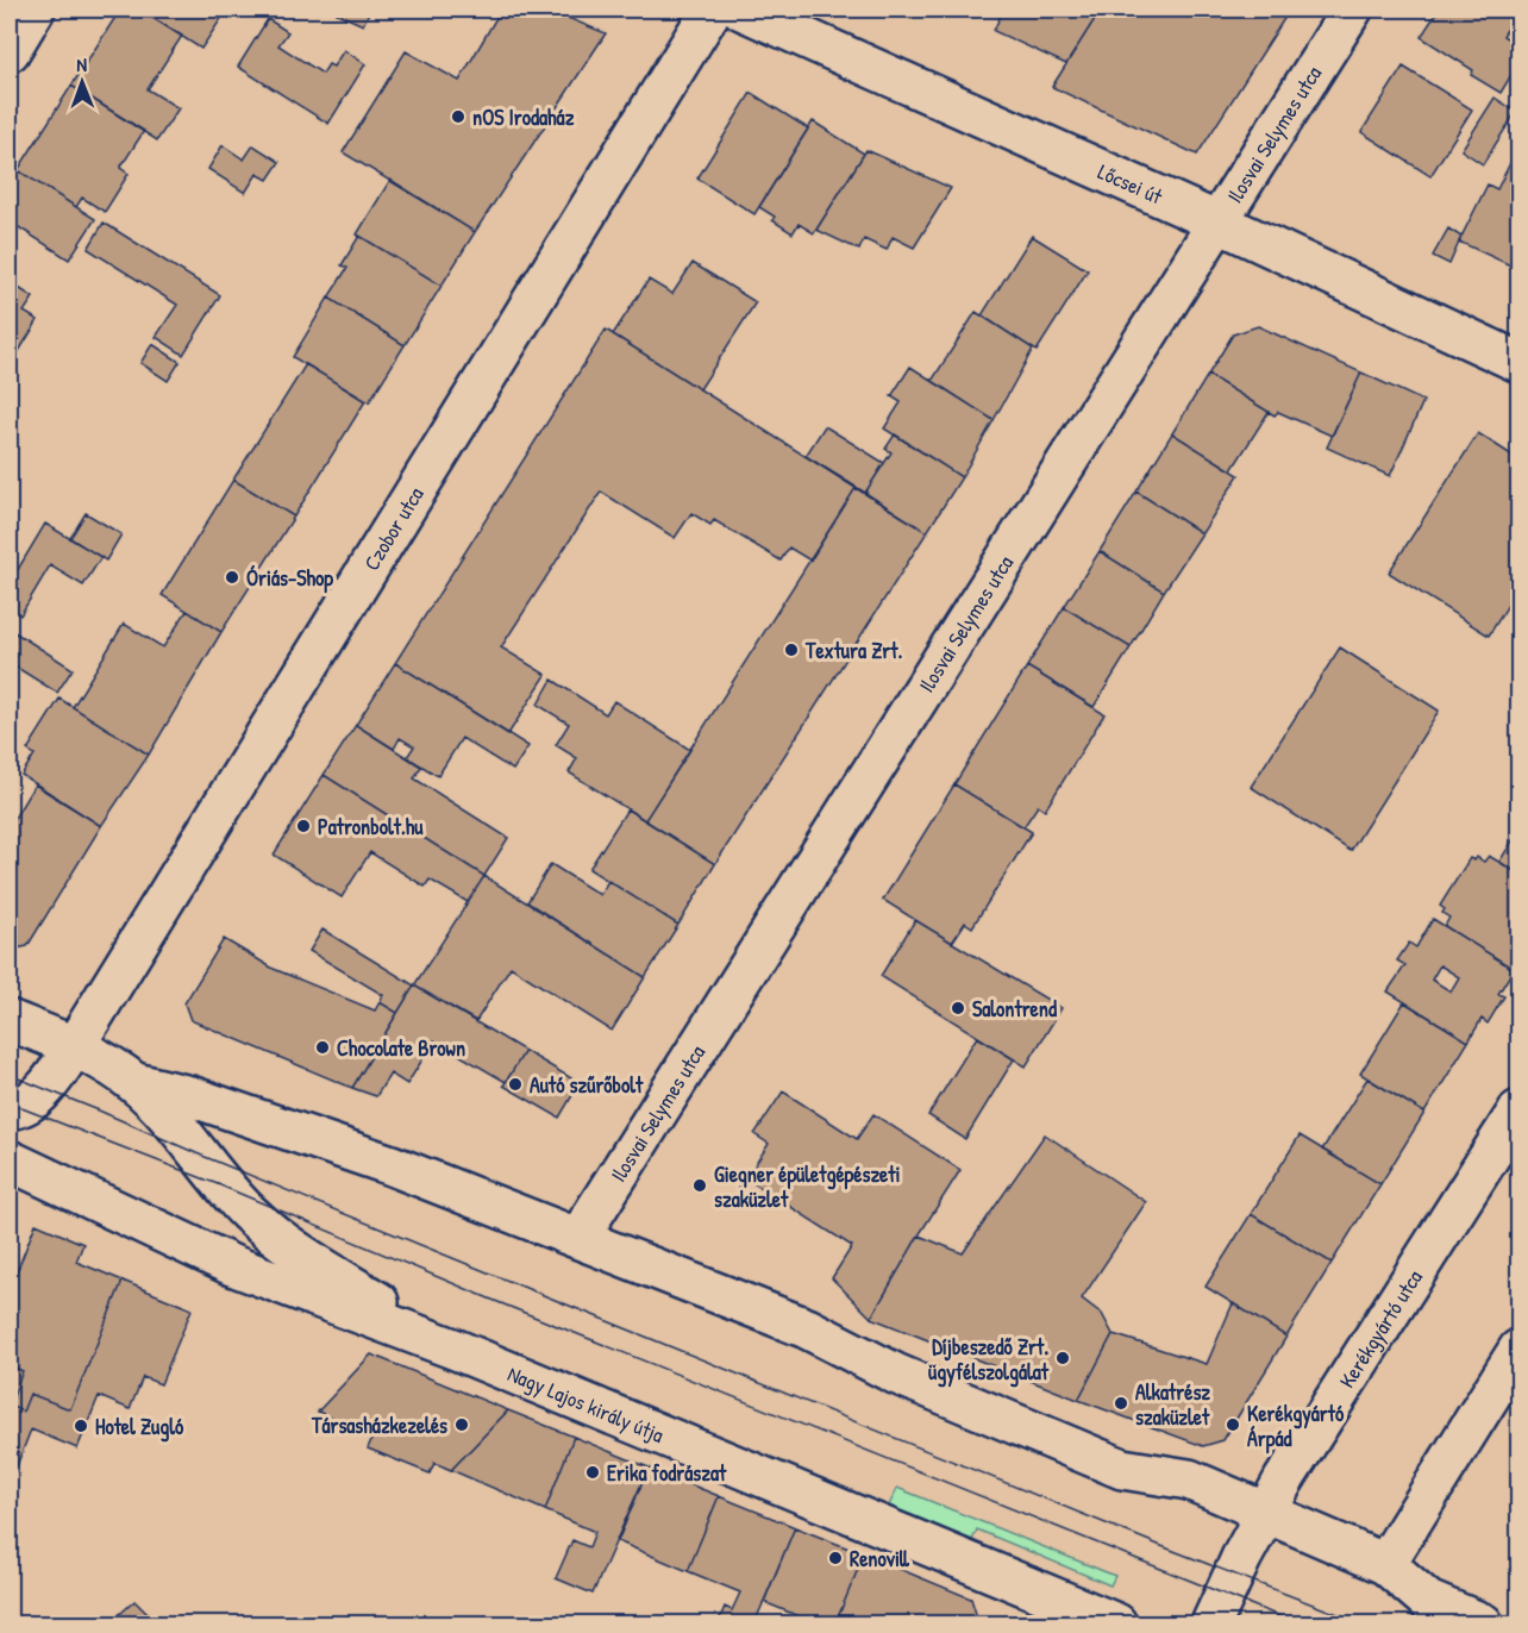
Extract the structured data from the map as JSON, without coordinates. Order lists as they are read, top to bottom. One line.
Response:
{"streets":{"street":["Ilosvai Selymes utca","Lőcsei út","Czobor utca","Kerékgyártó utca","Nagy Lajos király útja"]},"crossings":[["Ilosvai Selymes utca","Lőcsei út"],["Czobor utca","Nagy Lajos király útja"]],"places":["nOS Irodaház","Óriás-Shop","Textura Zrt.","Patronbolt.hu","Salontrend","Chocolate Brown","Autó szűrőbolt","Giegner épületgépészeti szaküzlet","Díjbeszedő Zrt. ügyfélszolgálat","Alkatrész szaküzlet","Társasházkezelés","Kerékgyártó Árpád","Hotel Zugló","Erika fodrászat","Renovill"],"north":"top"}
